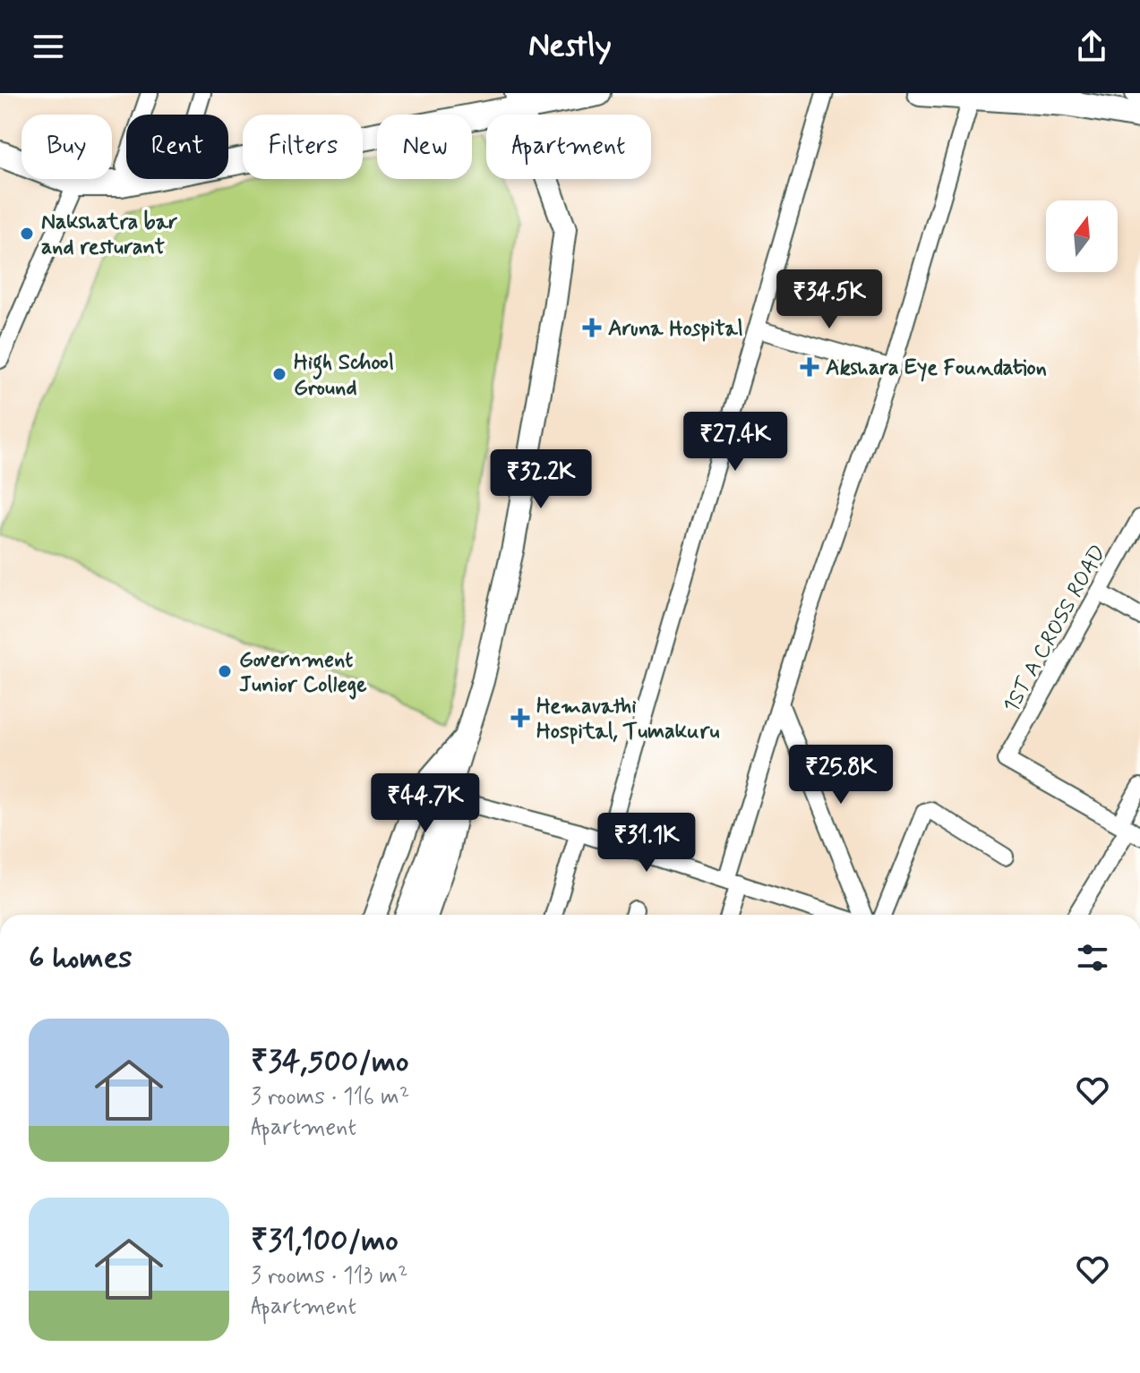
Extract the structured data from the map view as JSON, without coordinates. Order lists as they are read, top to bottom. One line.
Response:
{"streets":{"street":["1ST A CROSS ROAD"]},"places":{"other":["Nakshatra bar and resturant","High School Ground","Government Junior College"],"health":["Aruna Hospital","Akshara Eye Foundation","Hemavathi Hospital, Tumakuru"]},"north":"top","page":{"header":"Nestly","chip":["Buy","Rent","Filters","New","Apartment"],"price":["₹34.5K","₹27.4K","₹32.2K","₹25.8K","₹44.7K","₹31.1K"],"heading":"6 homes","list":[{"name":"₹34,500/mo","note":"3 rooms · 116 m² · Apartment"},{"name":"₹31,100/mo","note":"3 rooms · 113 m² · Apartment"}]}}
